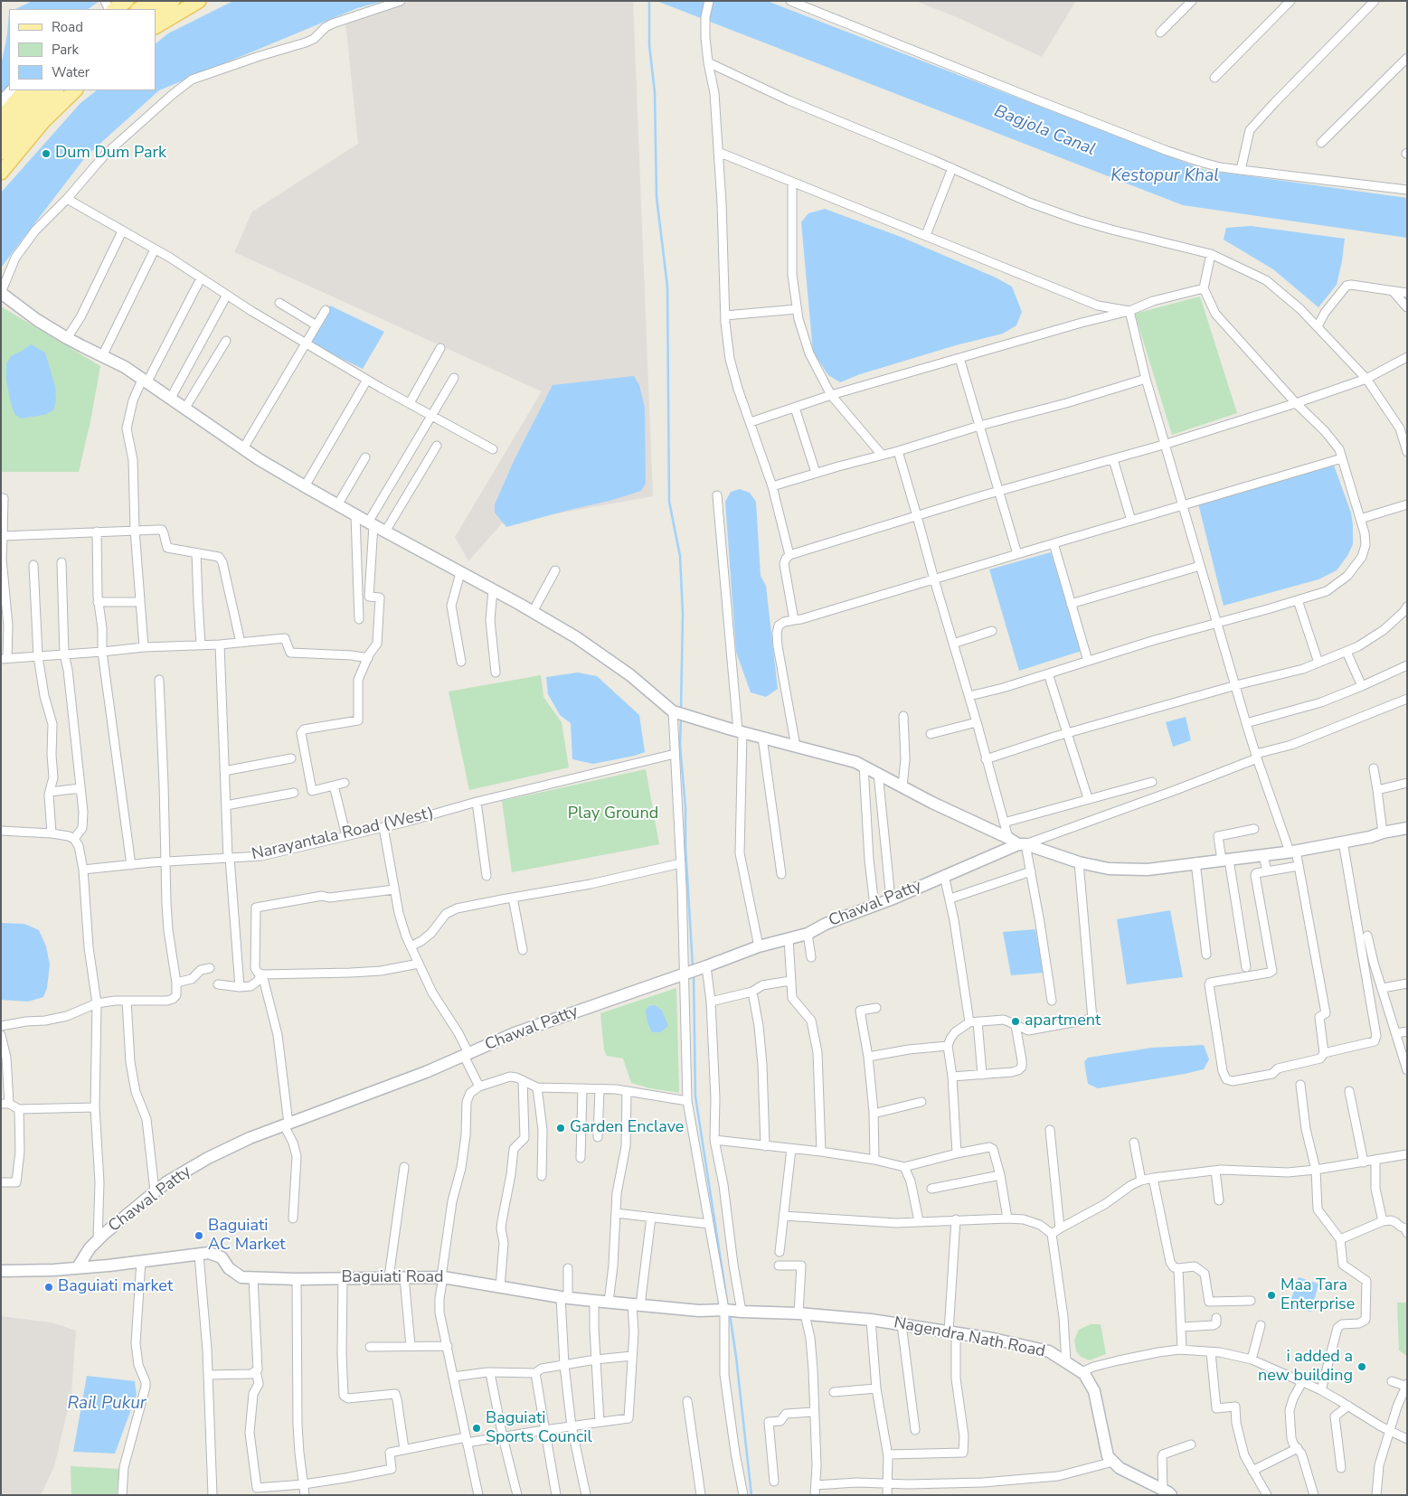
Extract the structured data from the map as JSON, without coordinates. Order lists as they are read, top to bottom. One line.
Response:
{"streets":{"street":["Narayantala Road (West)","Chawal Patty","Baguiati Road","Nagendra Nath Road"]},"crossings":[["Chawal Patty","Baguiati Road"],["Baguiati Road","Nagendra Nath Road"]],"water":["Bagjola Canal","Kestopur Khal","Rail Pukur"],"parks":["Play Ground"],"places":["Dum Dum Park","apartment","Garden Enclave","Baguiati AC Market","Baguiati market","Maa Tara Enterprise","i added a new building","Baguiati Sports Council"],"legend":["Road","Park","Water"]}
